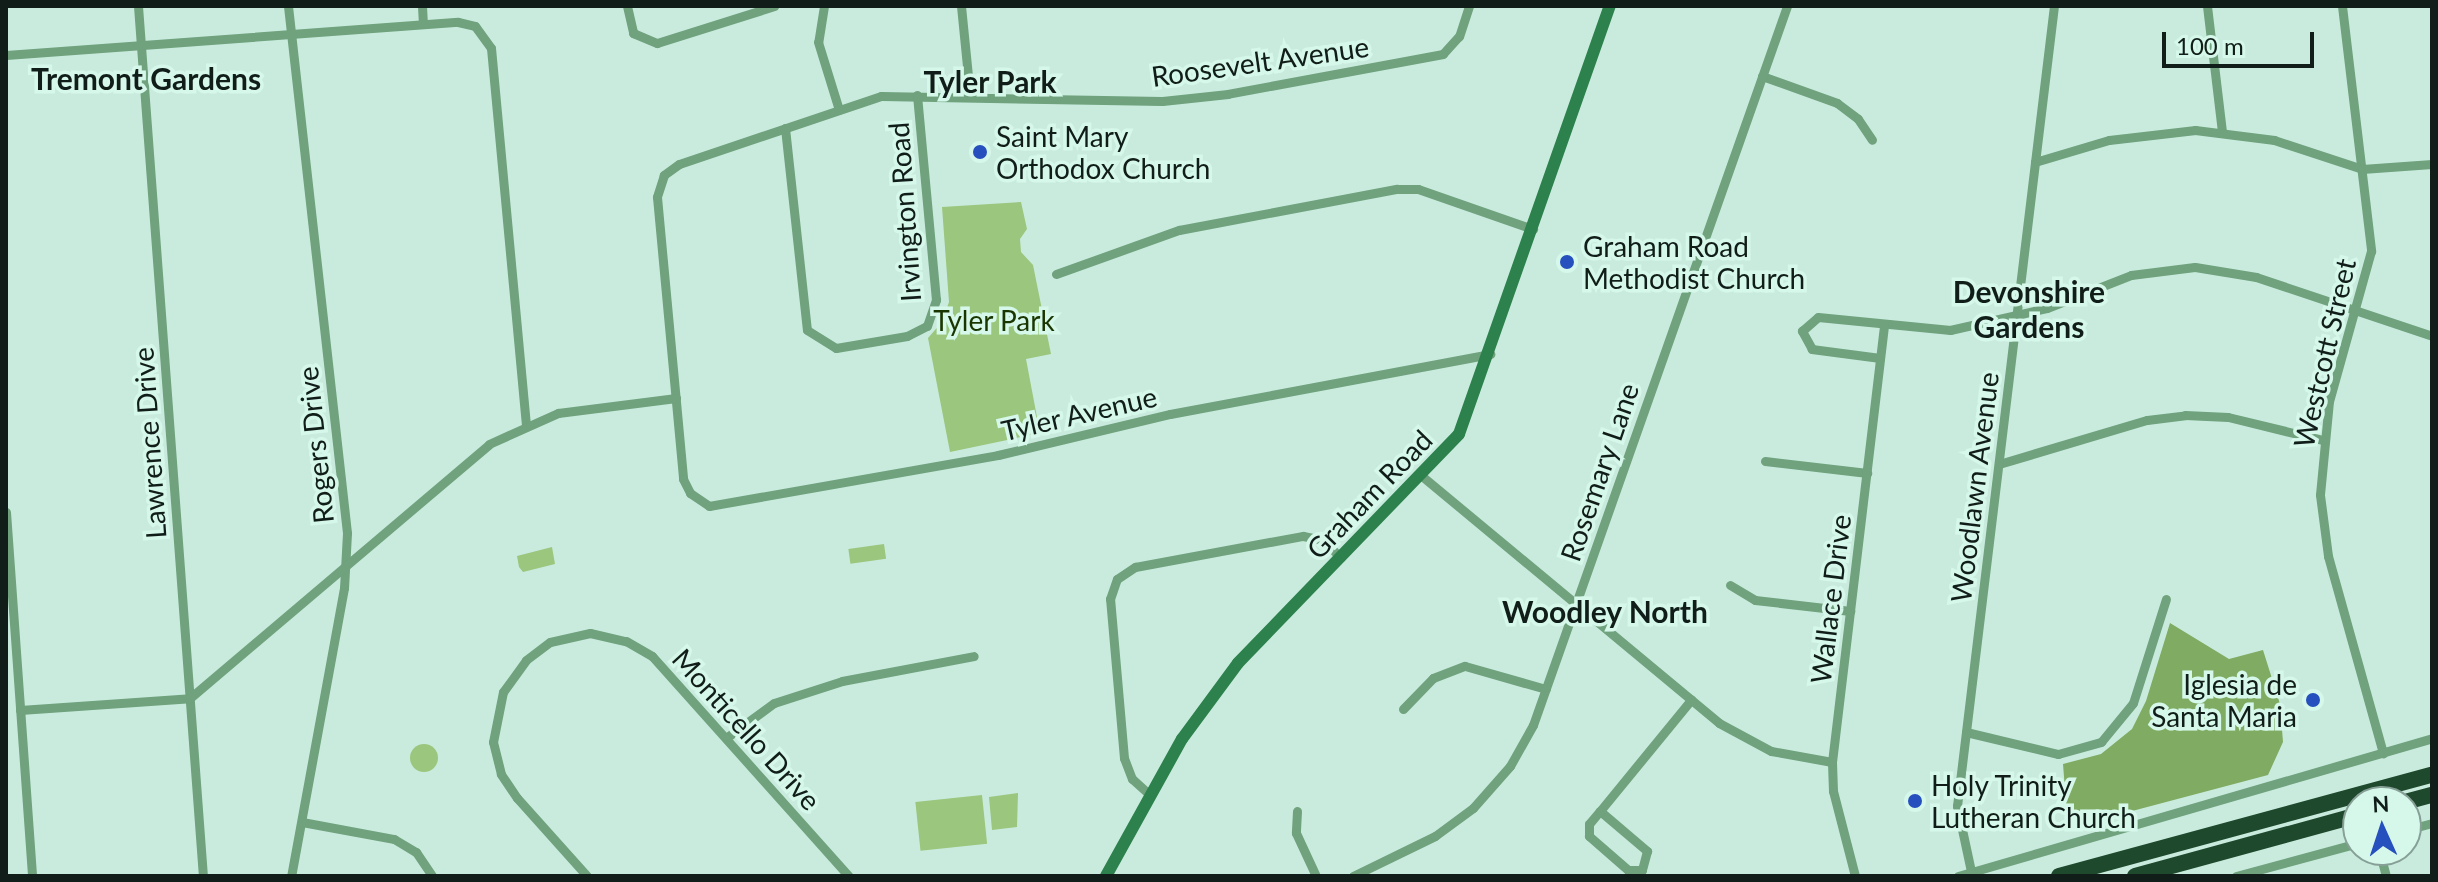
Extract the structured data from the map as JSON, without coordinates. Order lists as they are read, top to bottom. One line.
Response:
{"streets":{"street":["Roosevelt Avenue","Irvington Road","Westcott Street","Tyler Avenue","Lawrence Drive","Rogers Drive","Rosemary Lane","Woodlawn Avenue","Graham Road","Wallace Drive","Monticello Drive"]},"crossings":[["Roosevelt Avenue","Irvington Road"],["Roosevelt Avenue","Tyler Avenue"],["Tyler Avenue","Graham Road"]],"districts":["Tremont Gardens","Tyler Park","Devonshire Gardens","Woodley North"],"parks":["Tyler Park"],"places":["Saint Mary Orthodox Church","Graham Road Methodist Church","Iglesia de Santa Maria","Holy Trinity Lutheran Church"],"scale_bar":"100 m","north":"top"}
